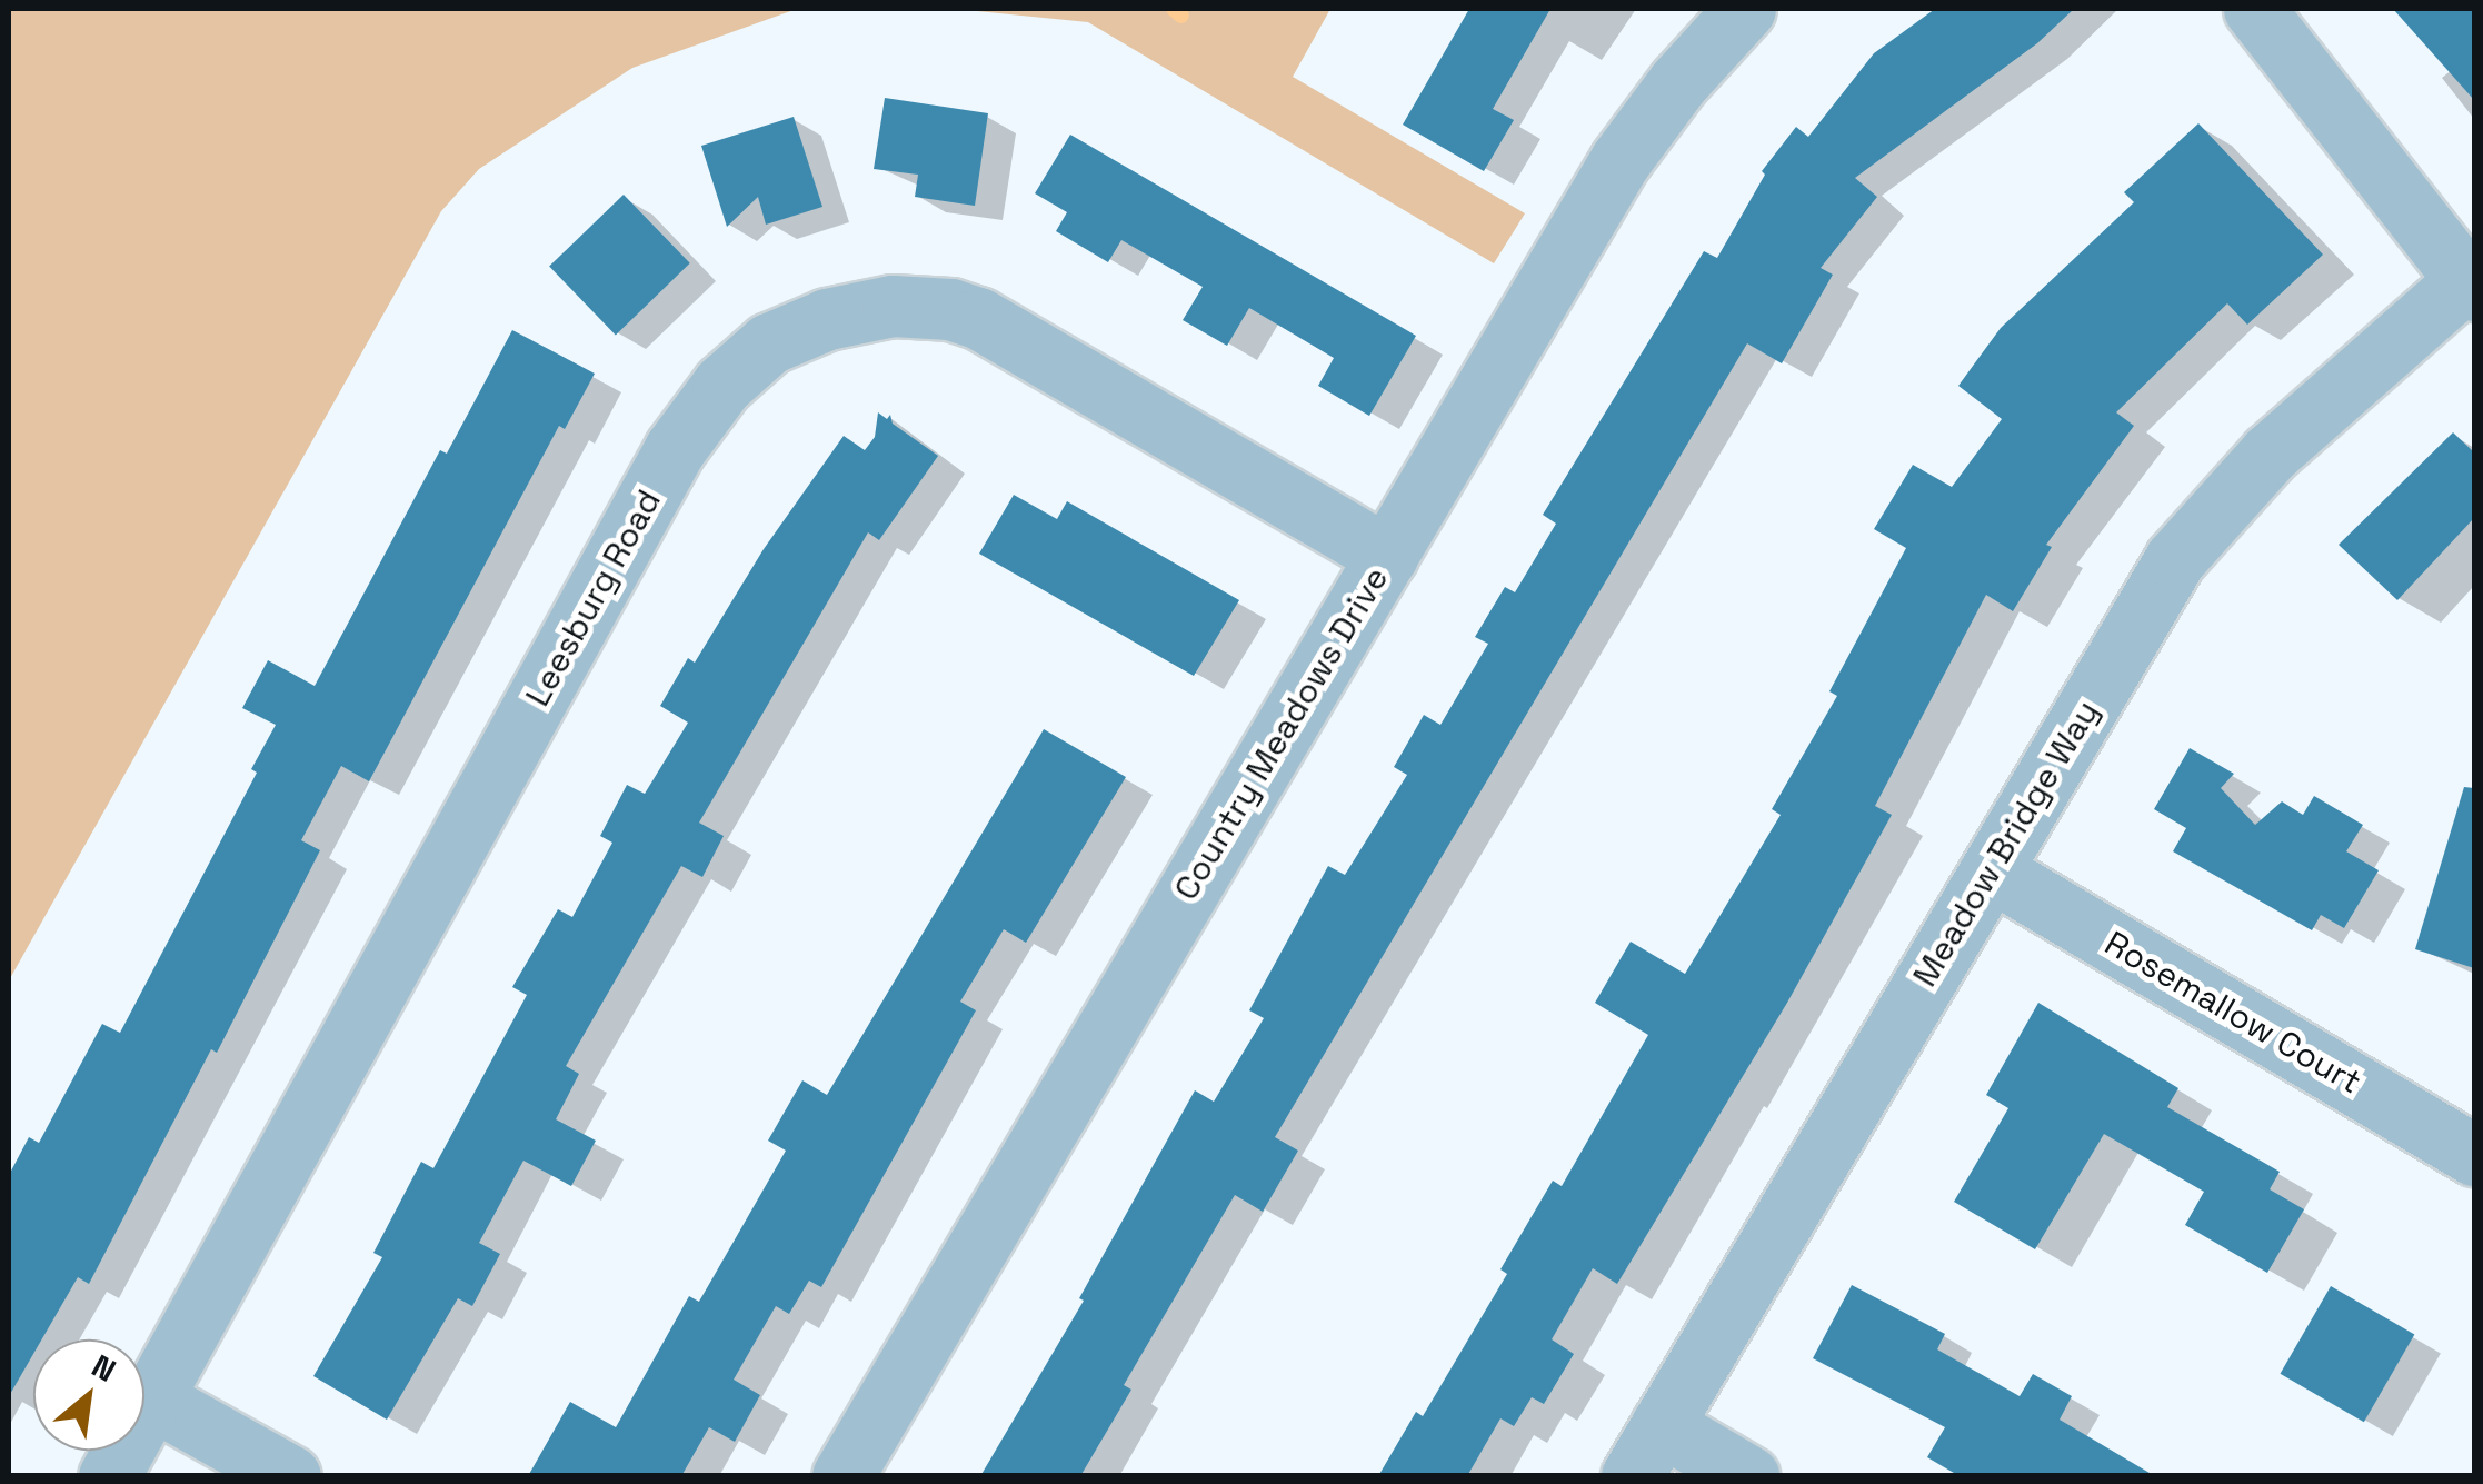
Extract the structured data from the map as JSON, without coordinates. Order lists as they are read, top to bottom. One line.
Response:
{"streets":{"street":["Leesburg Road","Country Meadows Drive","Meadow Bridge Way","Rosemallow Court"]},"crossings":[["Leesburg Road","Country Meadows Drive"],["Meadow Bridge Way","Rosemallow Court"]],"north":"top right"}
